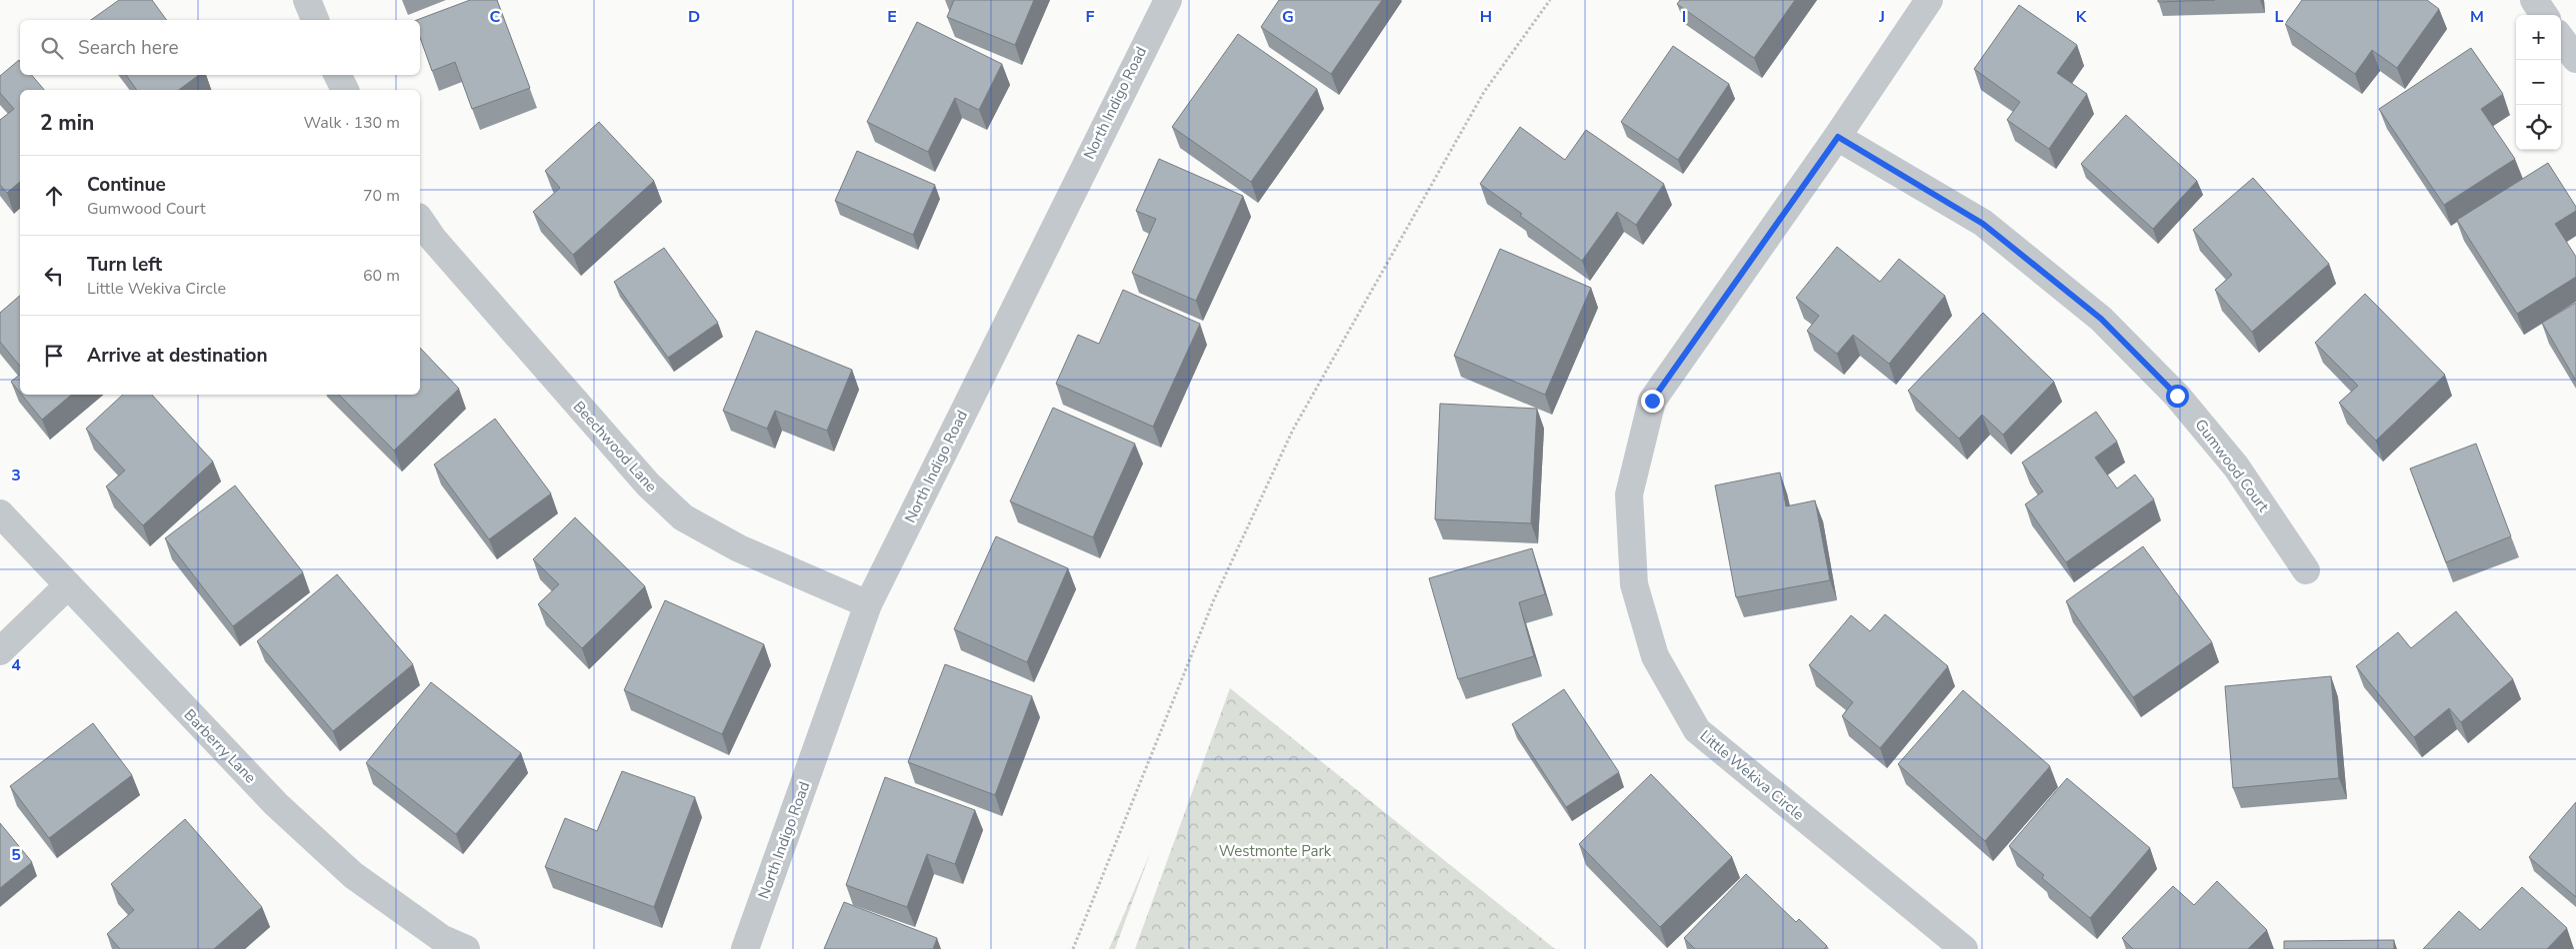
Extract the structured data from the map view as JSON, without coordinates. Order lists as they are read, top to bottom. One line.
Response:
{"streets":{"street":["North Indigo Road","Beechwood Lane","Gumwood Court","Barberry Lane","Little Wekiva Circle"]},"crossings":[["North Indigo Road","Beechwood Lane"],["Gumwood Court","Little Wekiva Circle"]],"parks":["Westmonte Park"],"page":{"map_buttons":["+","−"],"search":"Search here","heading":["2 min","Walk · 130 m"],"list":[["Continue","Gumwood Court","70 m"],["Turn left","Little Wekiva Circle","60 m"],"Arrive at destination"]},"grid":{"columns":["C","D","E","F","G","H","I","J","K","L","M"],"rows":["3","4","5"]}}
